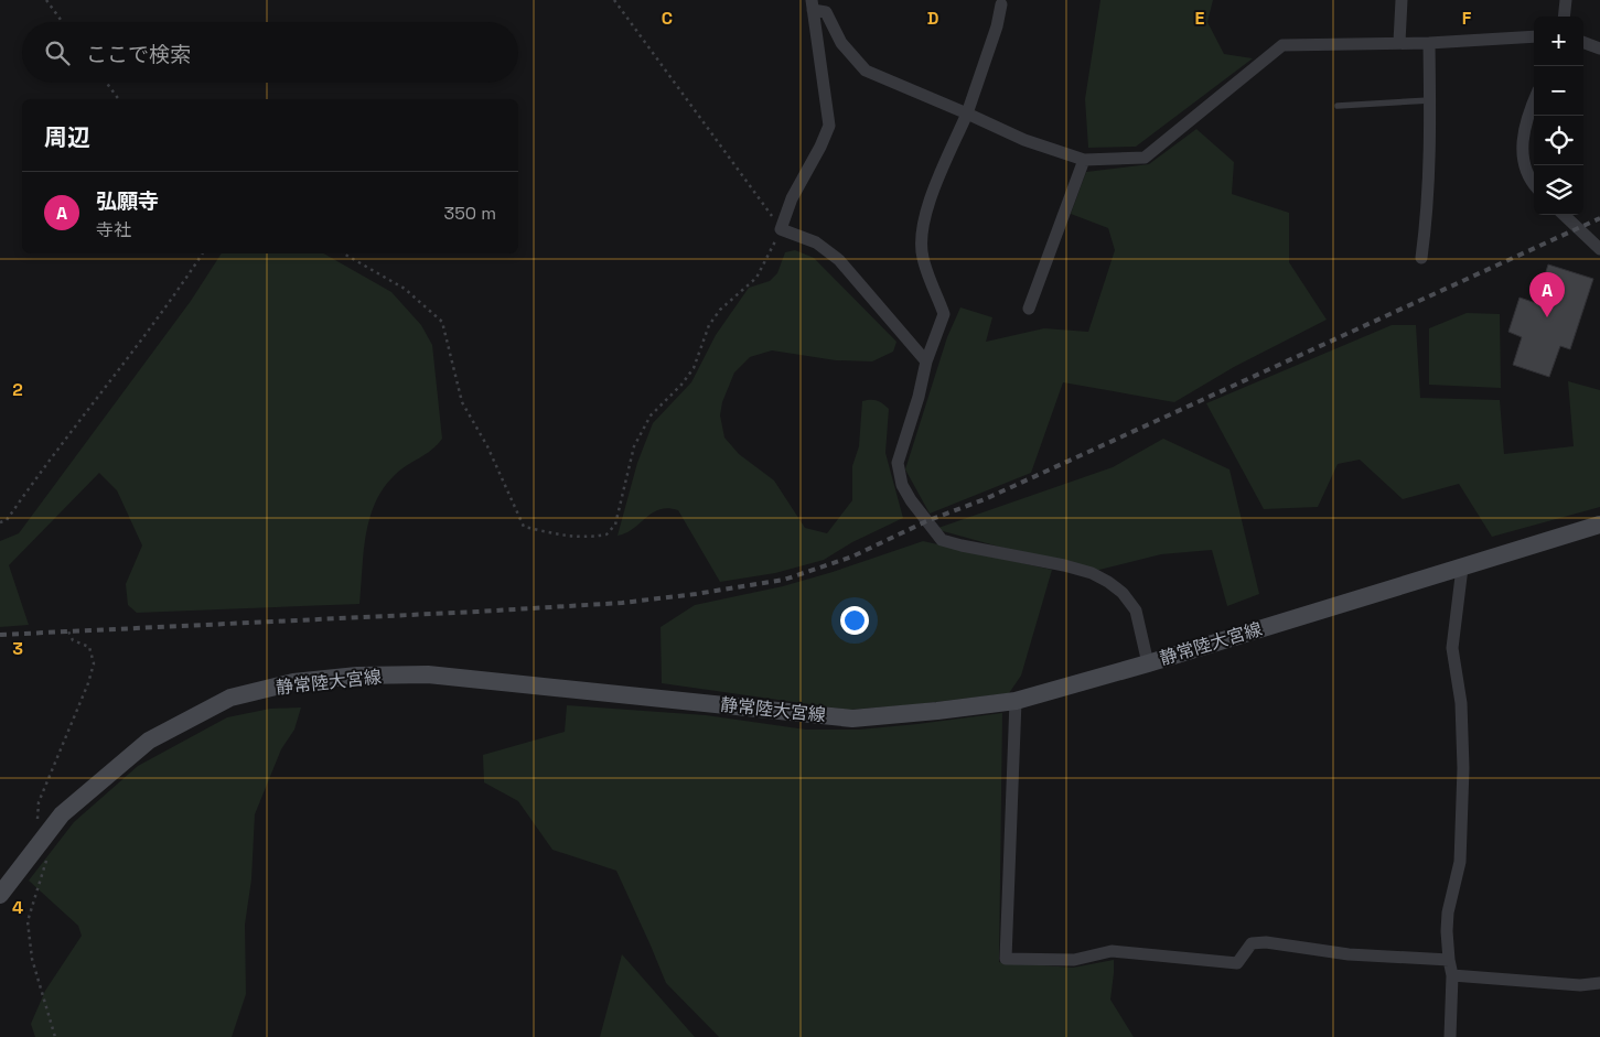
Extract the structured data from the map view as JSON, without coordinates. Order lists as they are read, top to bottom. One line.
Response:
{"streets":{"main road":["静常陸大宮線"]},"page":{"map_buttons":["+","−"],"search":"ここで検索","heading":"周辺","list":[{"mark":"A","name":"弘願寺","note":"寺社","value":"350 m"}],"pins":"A"},"grid":{"columns":["C","D","E","F"],"rows":["2","3","4"]}}
